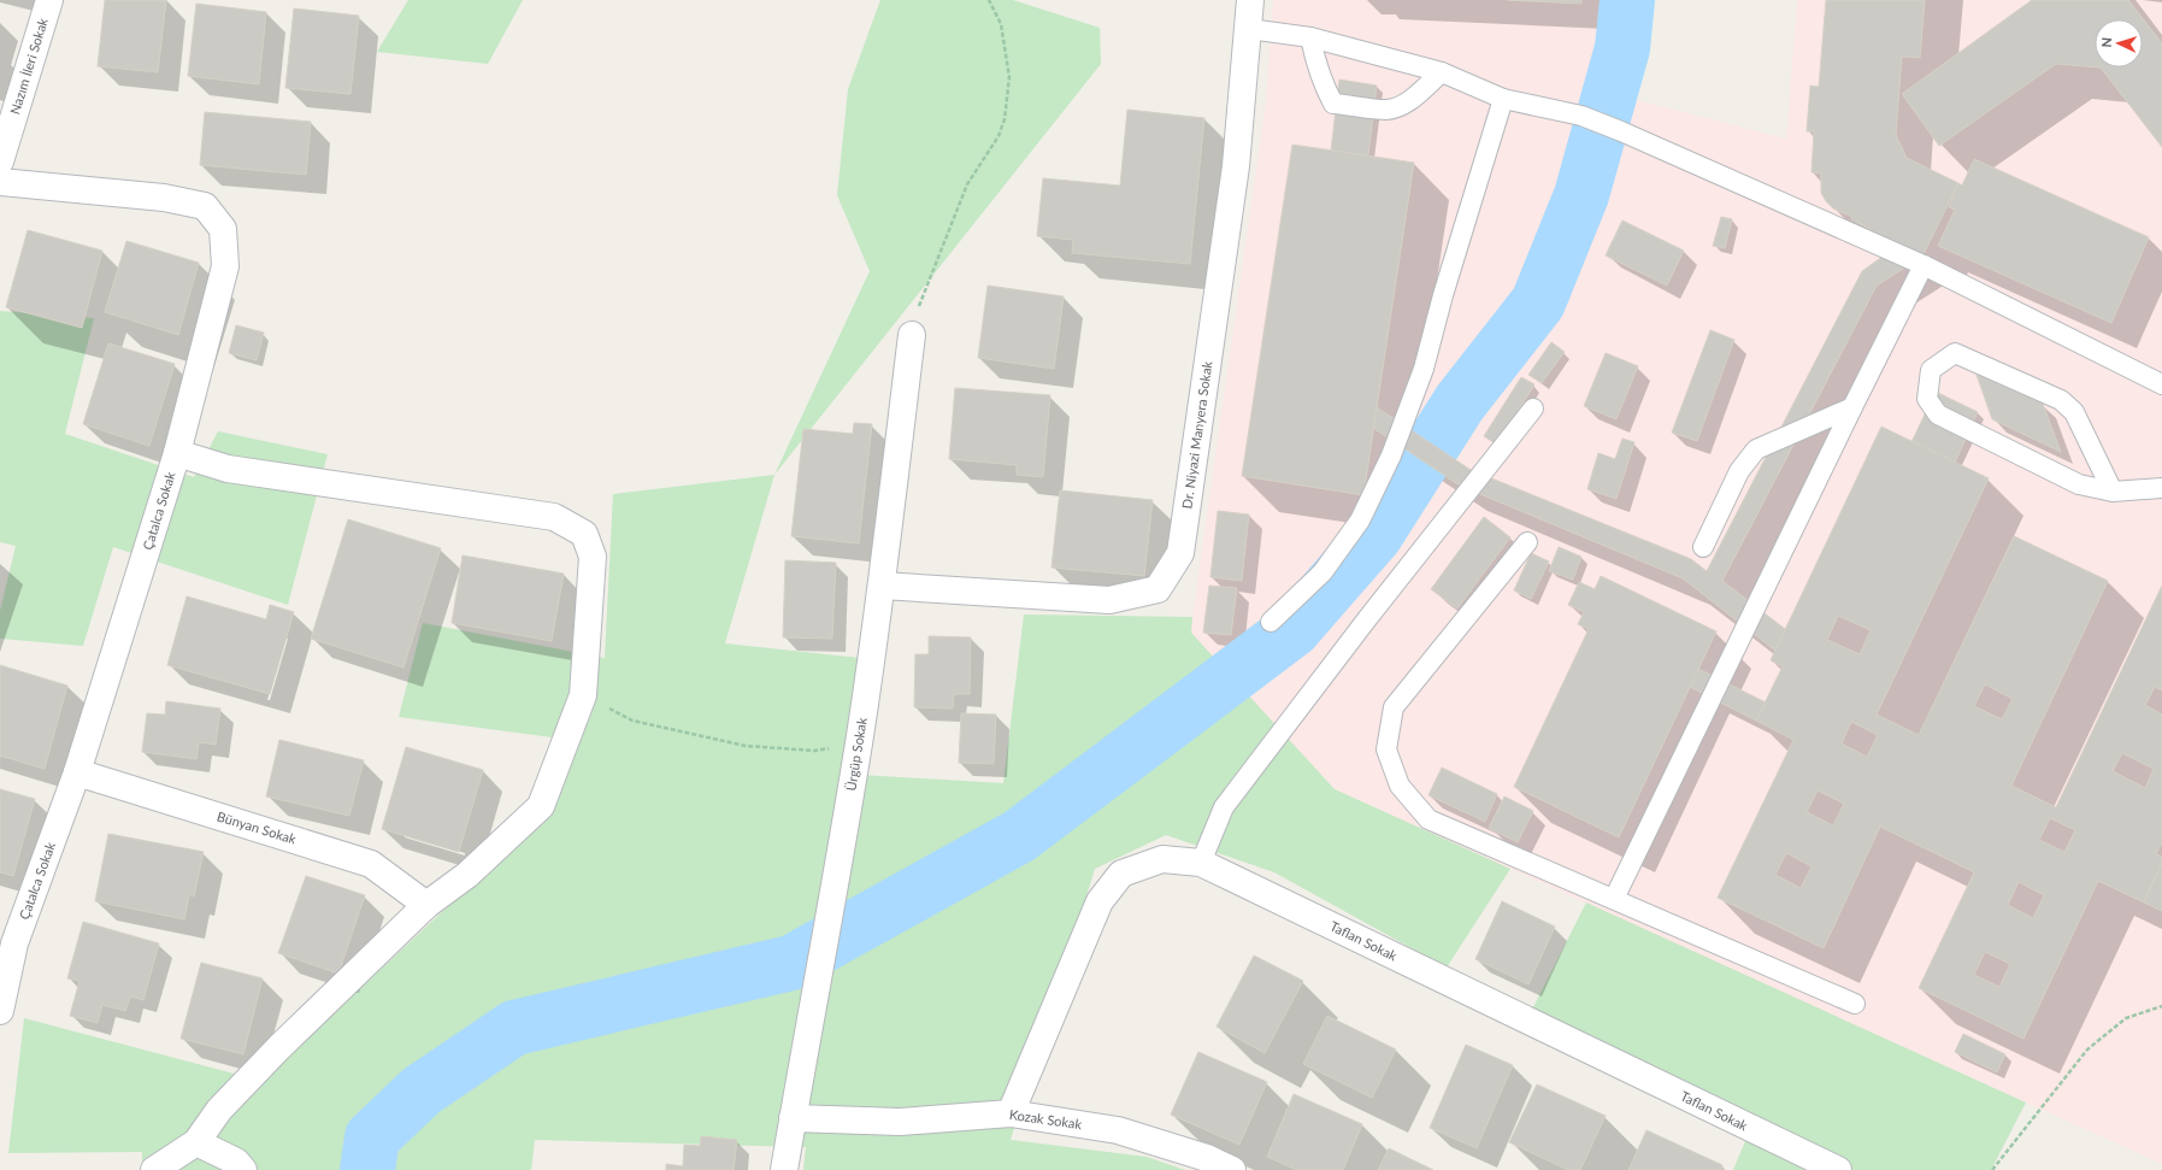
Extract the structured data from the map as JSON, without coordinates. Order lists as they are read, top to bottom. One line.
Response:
{"streets":{"street":["Nazım İleri Sokak","Dr. Niyazi Manyera Sokak","Çatalca Sokak","Ürgüp Sokak","Bünyan Sokak","Taflan Sokak","Kozak Sokak"]},"crossings":[["Dr. Niyazi Manyera Sokak","Ürgüp Sokak"],["Çatalca Sokak","Bünyan Sokak"],["Ürgüp Sokak","Kozak Sokak"],["Taflan Sokak","Kozak Sokak"]],"north":"left"}
